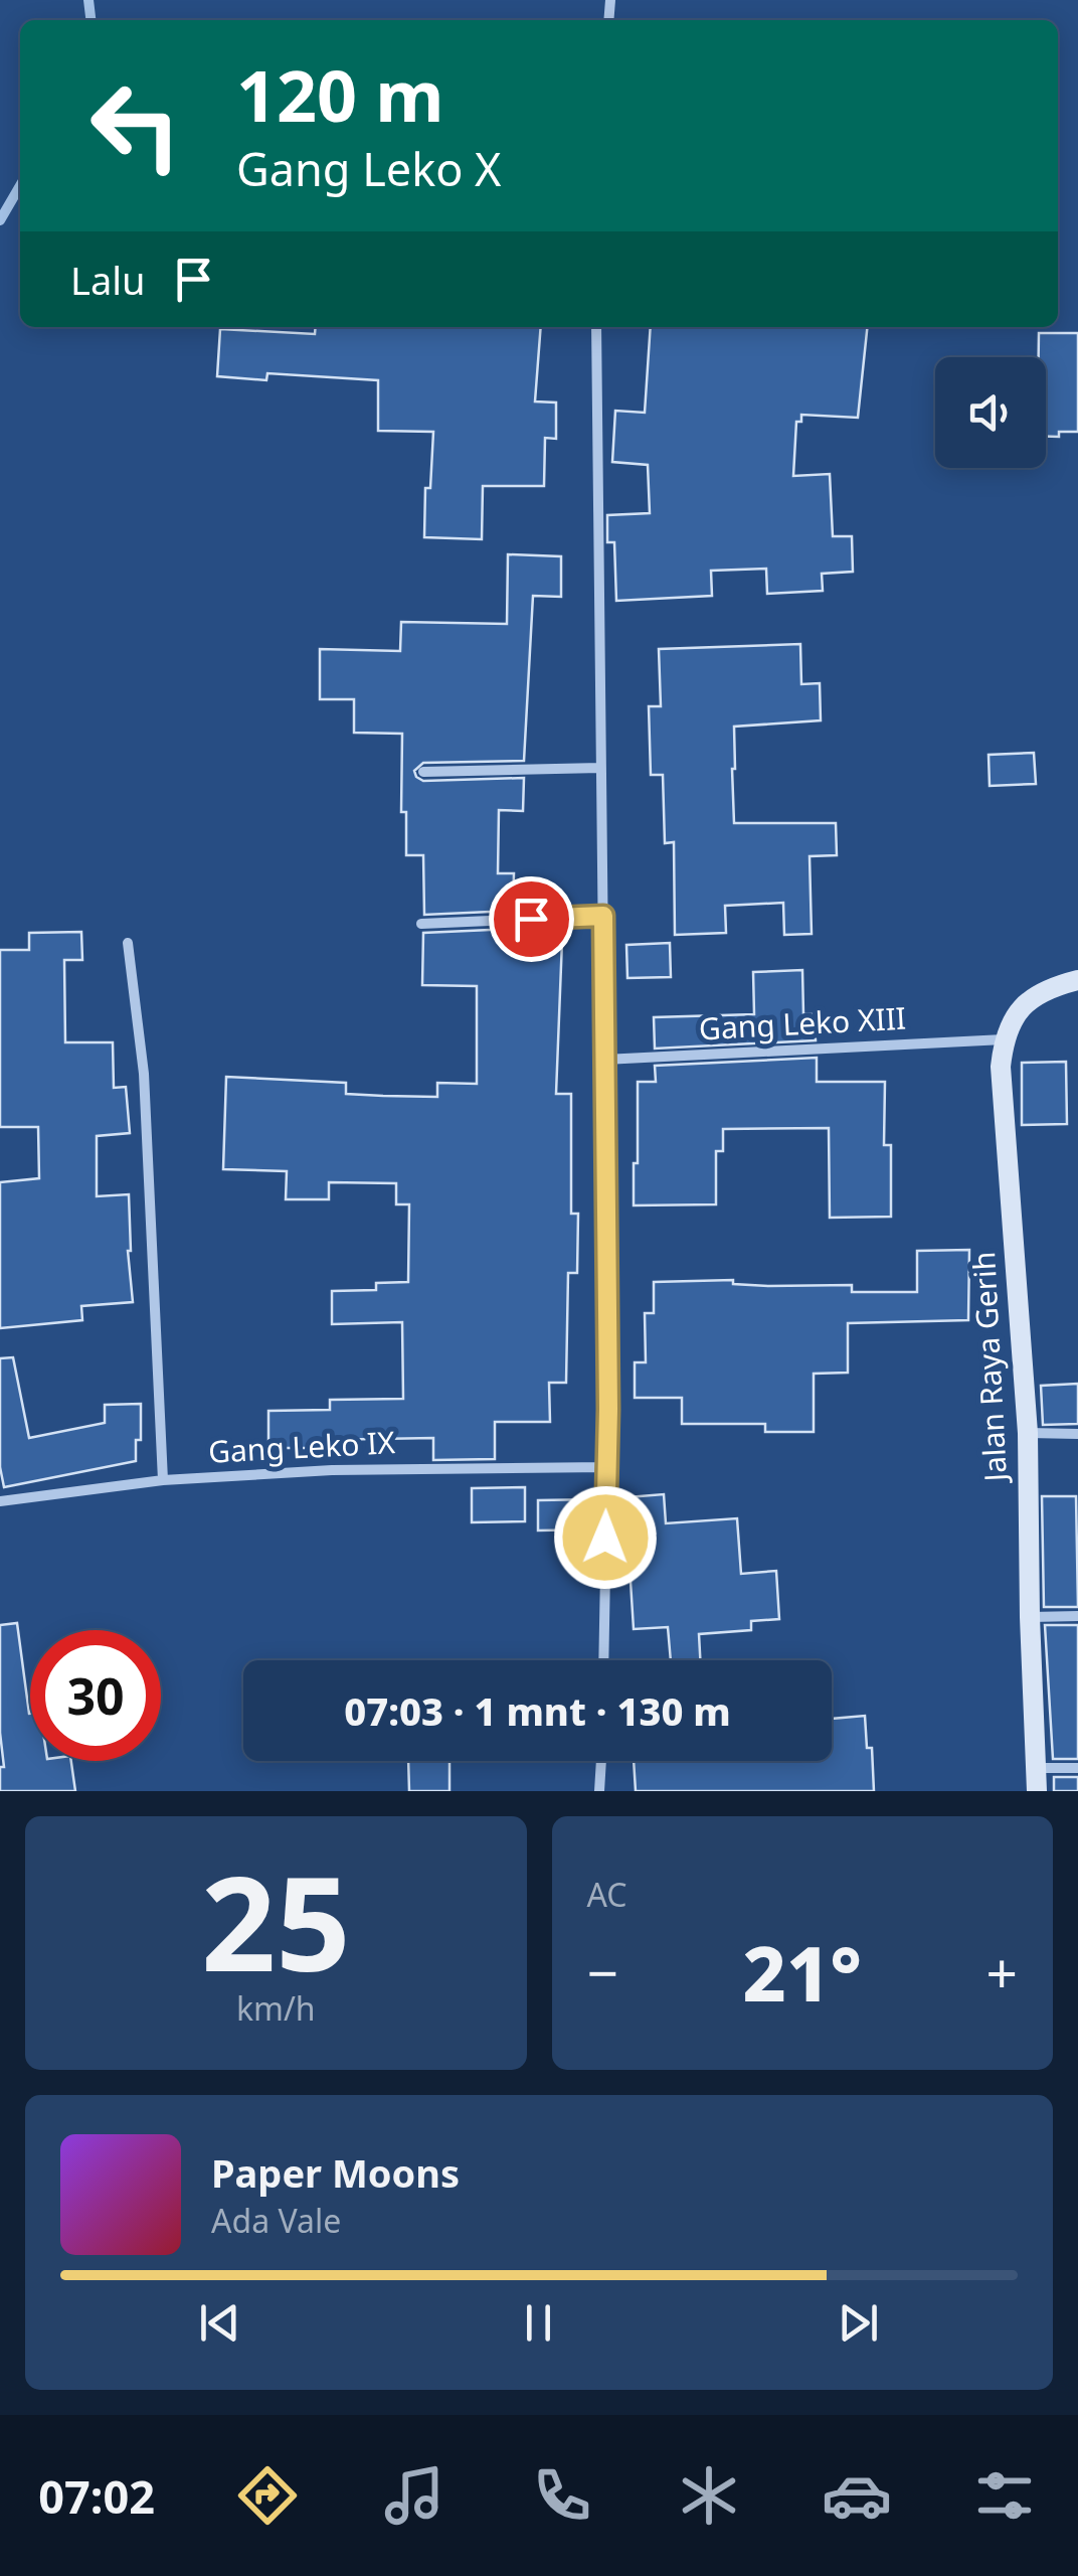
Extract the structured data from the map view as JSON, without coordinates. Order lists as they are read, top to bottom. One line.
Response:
{"streets":{"street":["Gang Leko XIII","Jalan Raya Gerih","Gang Leko IX"]},"crossings":[["Gang Leko XIII","Jalan Raya Gerih"]],"page":{"turn":["120 m","Gang Leko X"],"then":"Lalu","limit":"30","trip":"07:03 · 1 mnt · 130 m","tile":[["25","km/h"],"AC"],"heat":["−","21°","+"],"song":["Paper Moons","Ada Vale"],"tabs":"07:02"}}
